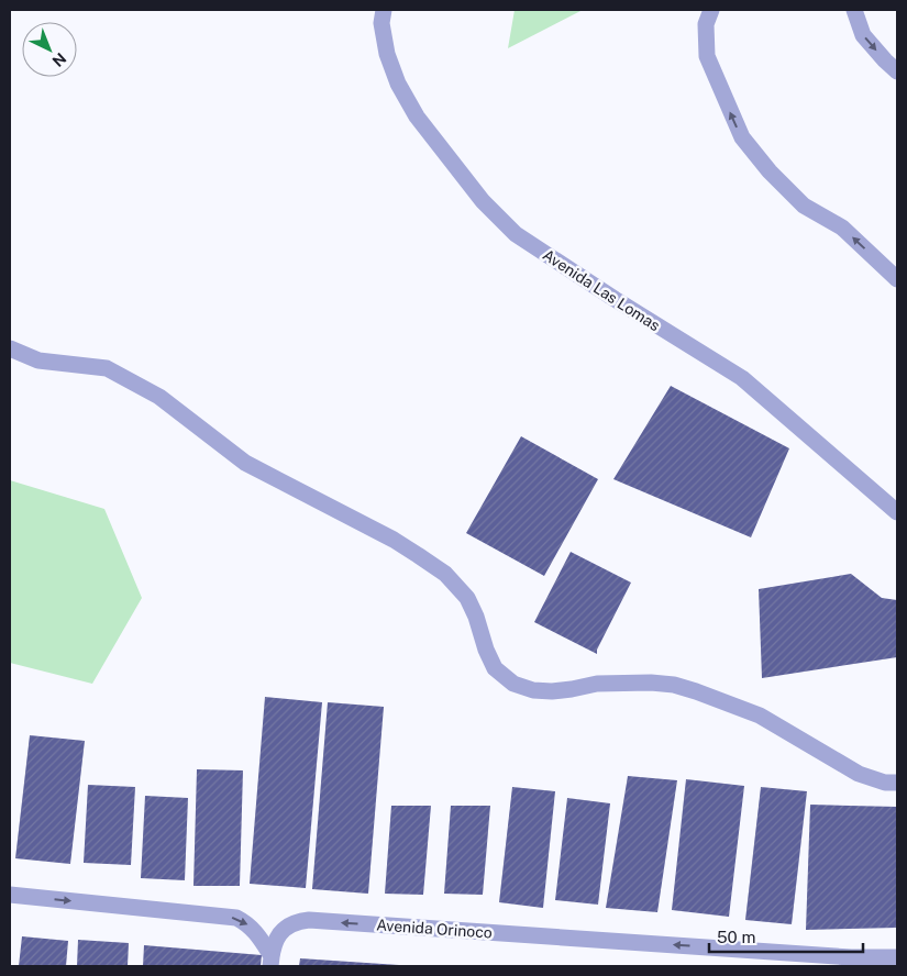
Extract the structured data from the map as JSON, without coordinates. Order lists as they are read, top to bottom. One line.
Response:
{"streets":{"street":["Avenida Las Lomas","Avenida Orinoco"]},"scale_bar":"50 m","north":"bottom right"}
